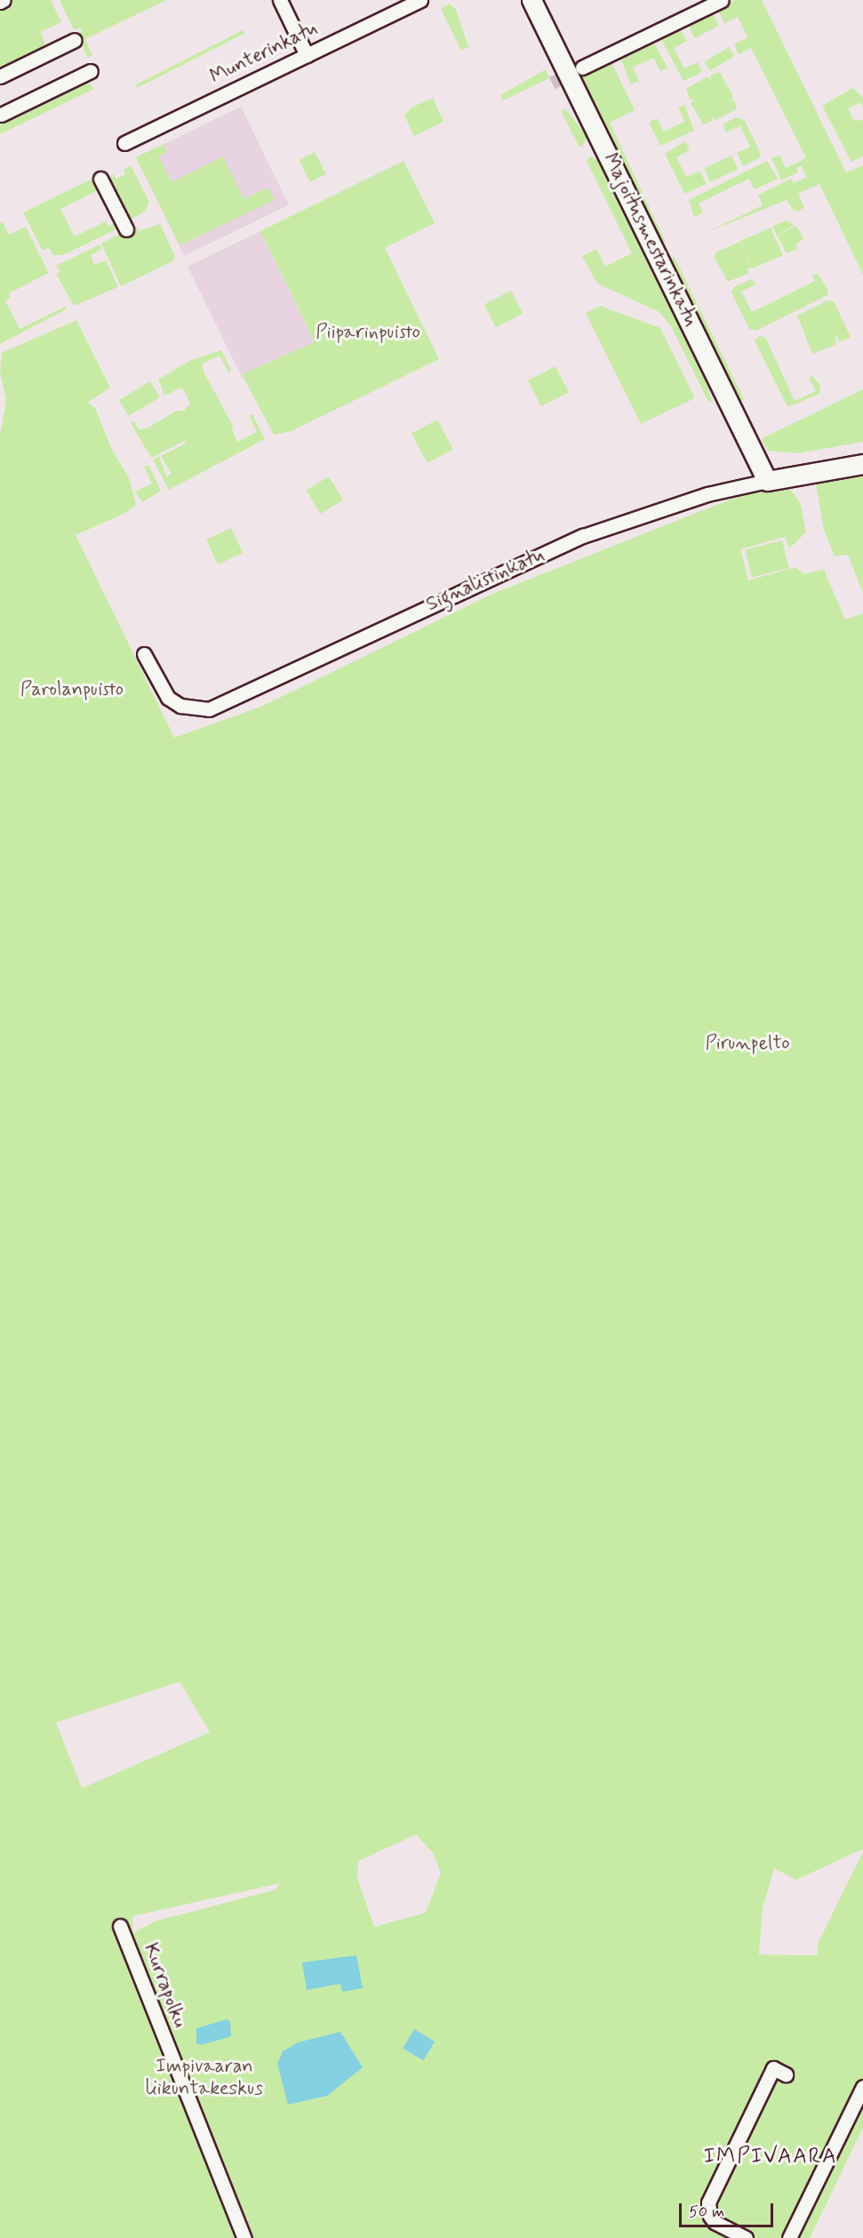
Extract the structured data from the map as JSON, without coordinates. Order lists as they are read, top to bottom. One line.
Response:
{"streets":{"street":["Munterinkatu","Majoitusmestarinkatu","Signalistinkatu","Kurrapolku"]},"crossings":[["Majoitusmestarinkatu","Signalistinkatu"]],"districts":["IMPIVAARA"],"parks":["Piiparinpuisto","Parolanpuisto","Pirunpelto","Impivaaran liikuntakeskus"],"scale_bar":"50 m"}
